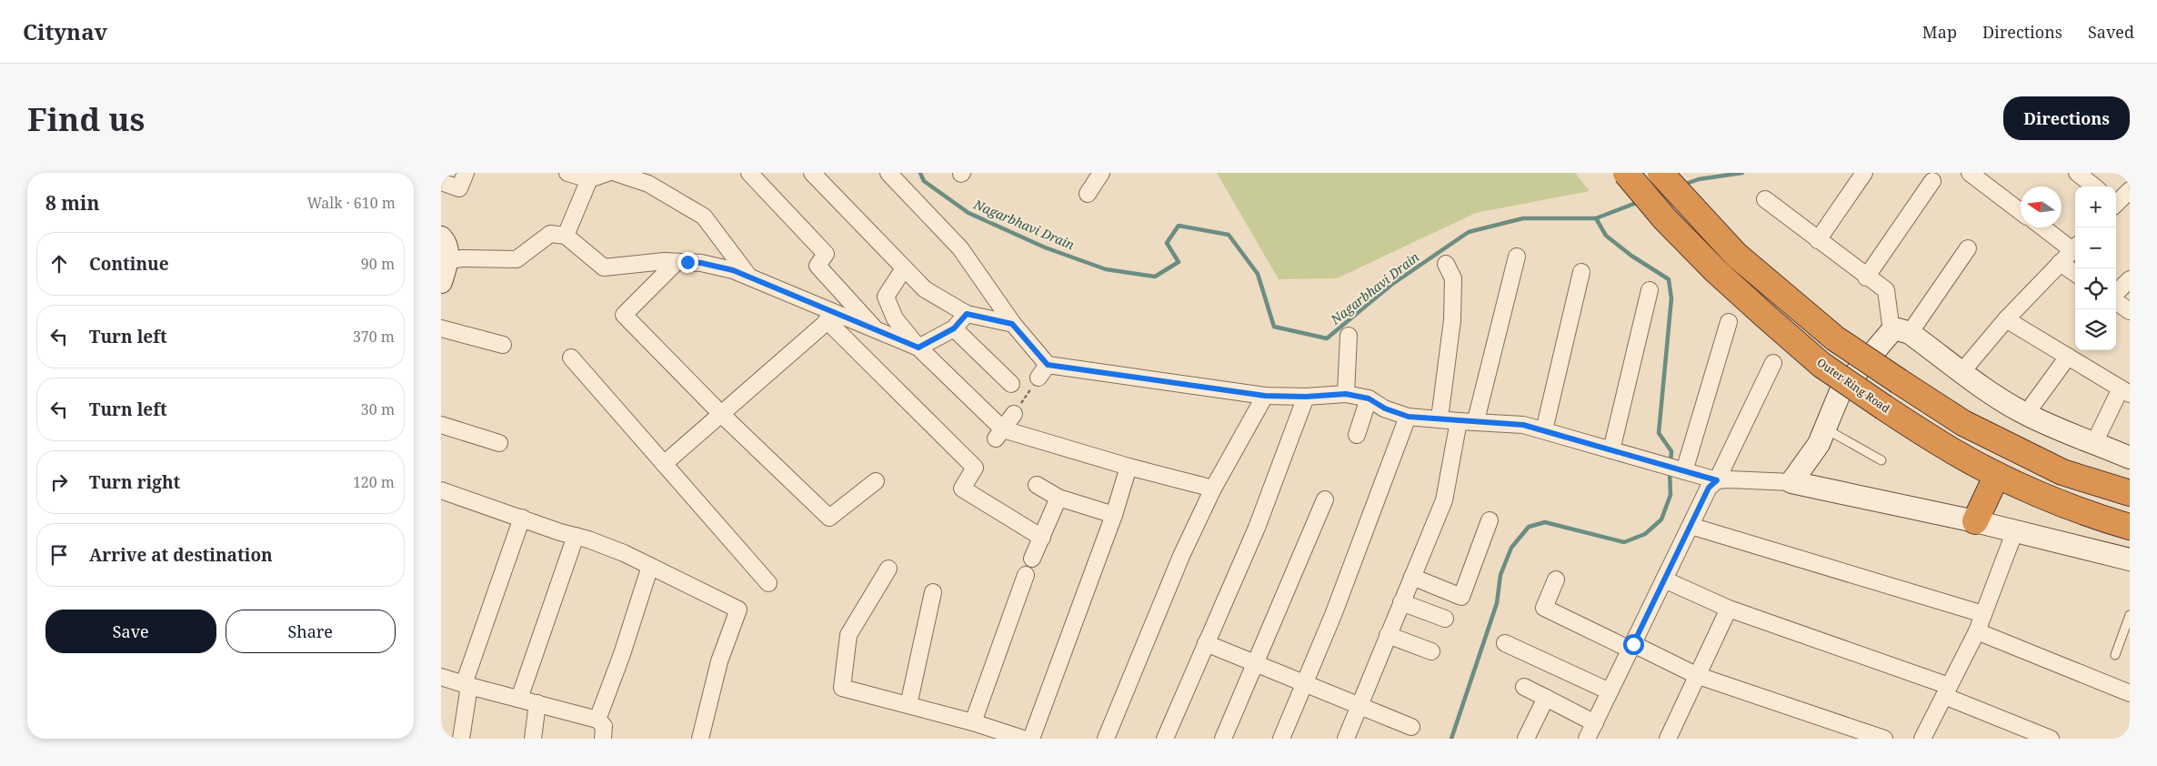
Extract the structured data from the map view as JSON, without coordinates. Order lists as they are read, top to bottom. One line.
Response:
{"streets":{"highway":["Outer Ring Road"]},"water":["Nagarbhavi Drain"],"north":"left","page":{"header":"Citynav","nav":["Map","Directions","Saved"],"buttons":["Directions",["Save","Share"]],"title":"Find us","heading":["8 min","Walk · 610 m"],"map_buttons":["+","−"],"list":[["Continue","90 m"],["Turn left","370 m"],["Turn left","30 m"],["Turn right","120 m"],"Arrive at destination"]}}
